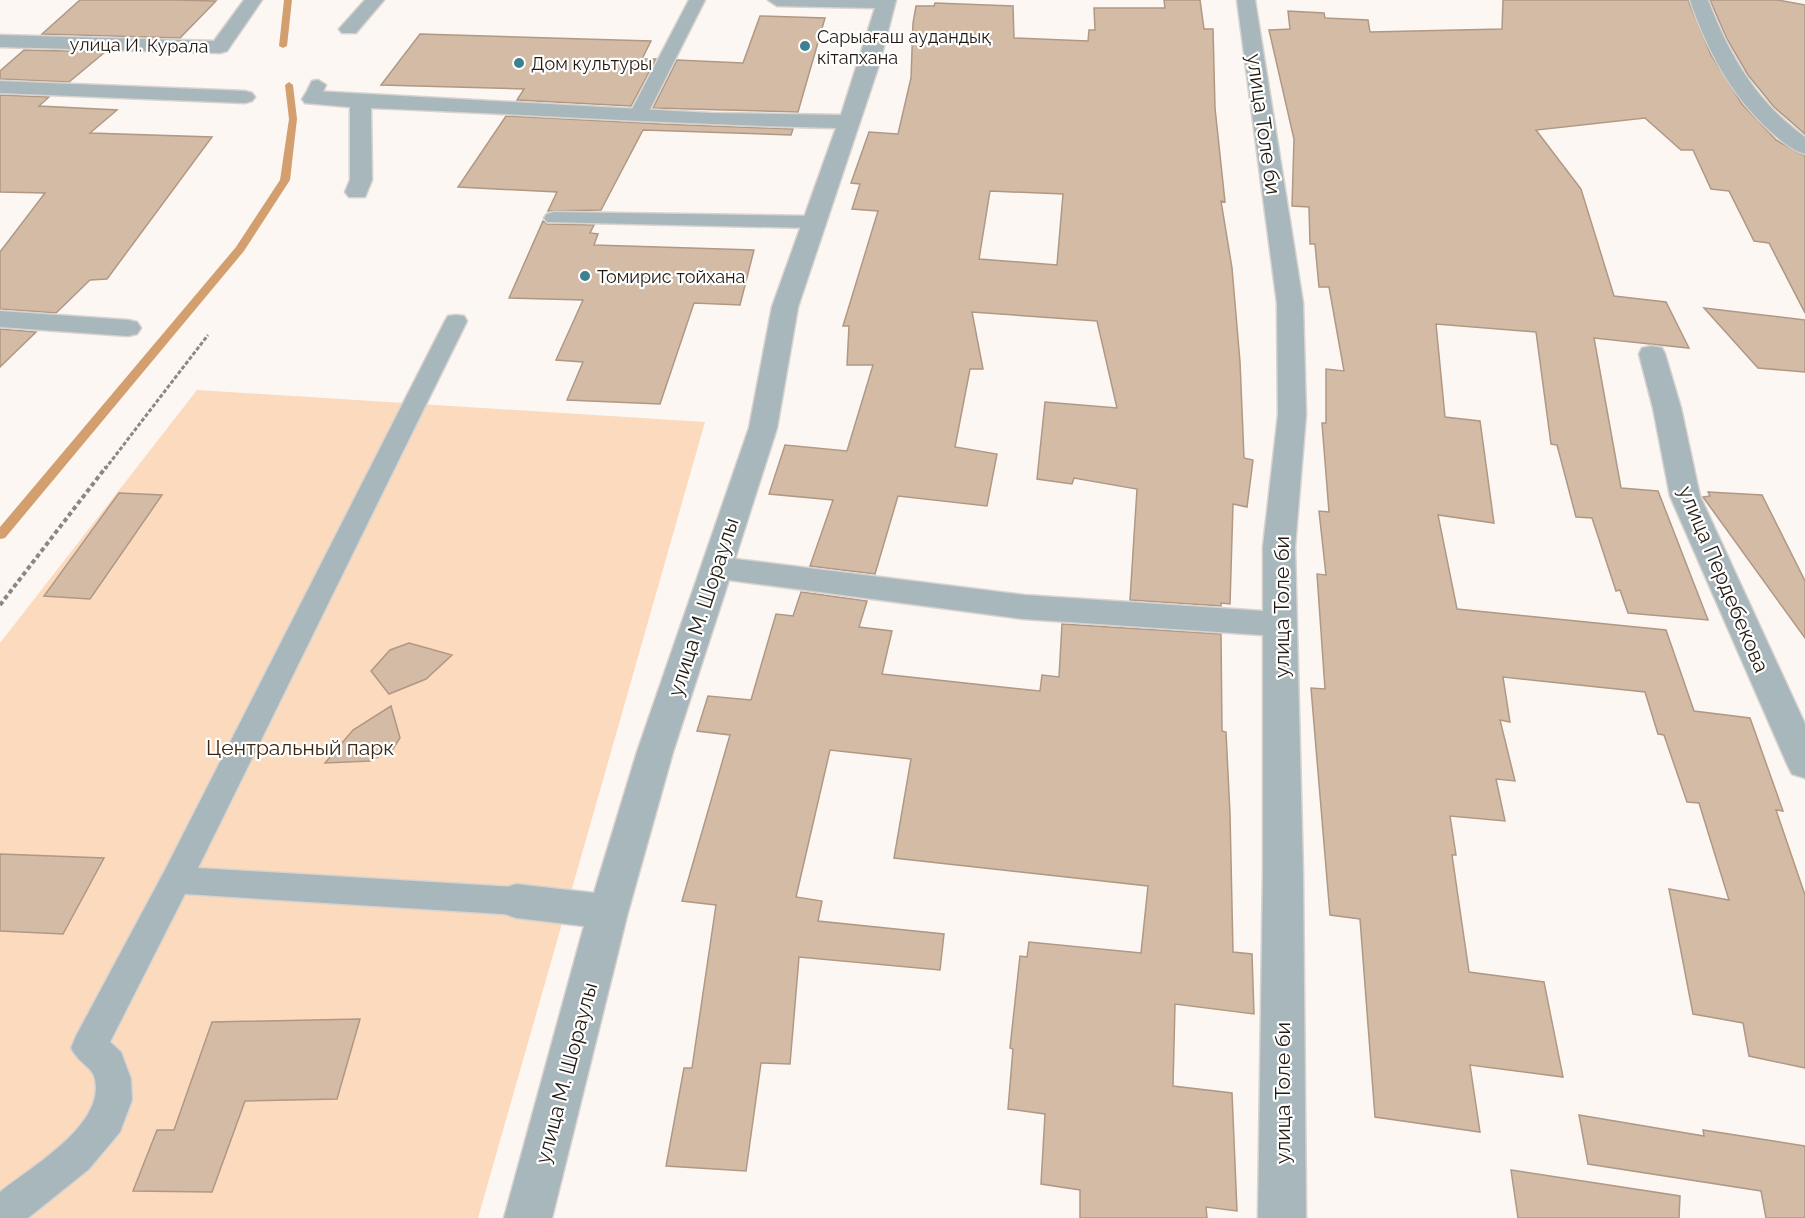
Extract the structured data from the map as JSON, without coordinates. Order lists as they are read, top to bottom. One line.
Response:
{"streets":{"street":["улица И. Курала","улица Толе би","улица Пердебекова","улица М. Шораулы"]},"parks":["Центральный парк"],"places":["Сарыағаш аудандық кітапхана","Дом культуры","Томирис тойхана"]}
